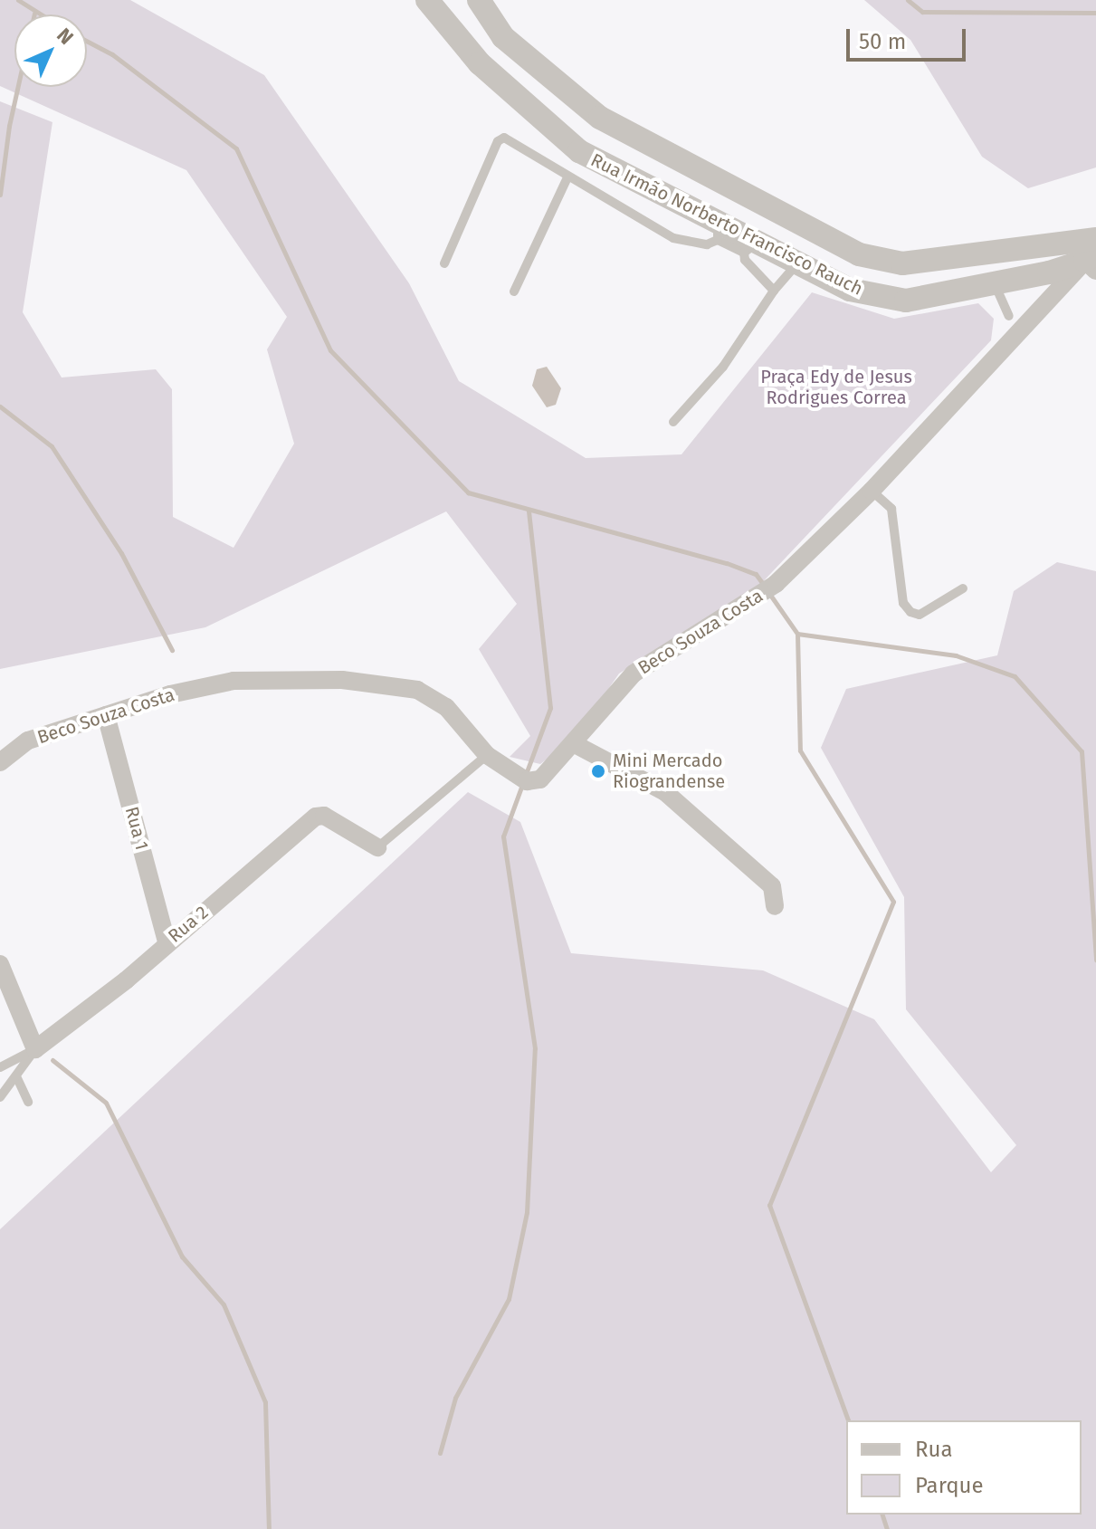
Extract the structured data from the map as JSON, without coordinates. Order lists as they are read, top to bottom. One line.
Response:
{"streets":{"street":["Rua Irmão Norberto Francisco Rauch","Beco Souza Costa","Rua 1","Rua 2"]},"crossings":[["Rua Irmão Norberto Francisco Rauch","Beco Souza Costa"],["Beco Souza Costa","Rua 1"],["Rua 1","Rua 2"]],"parks":["Praça Edy de Jesus Rodrigues Correa"],"places":["Mini Mercado Riograndense"],"legend":["Rua","Parque"],"scale_bar":"50 m","north":"top right"}
